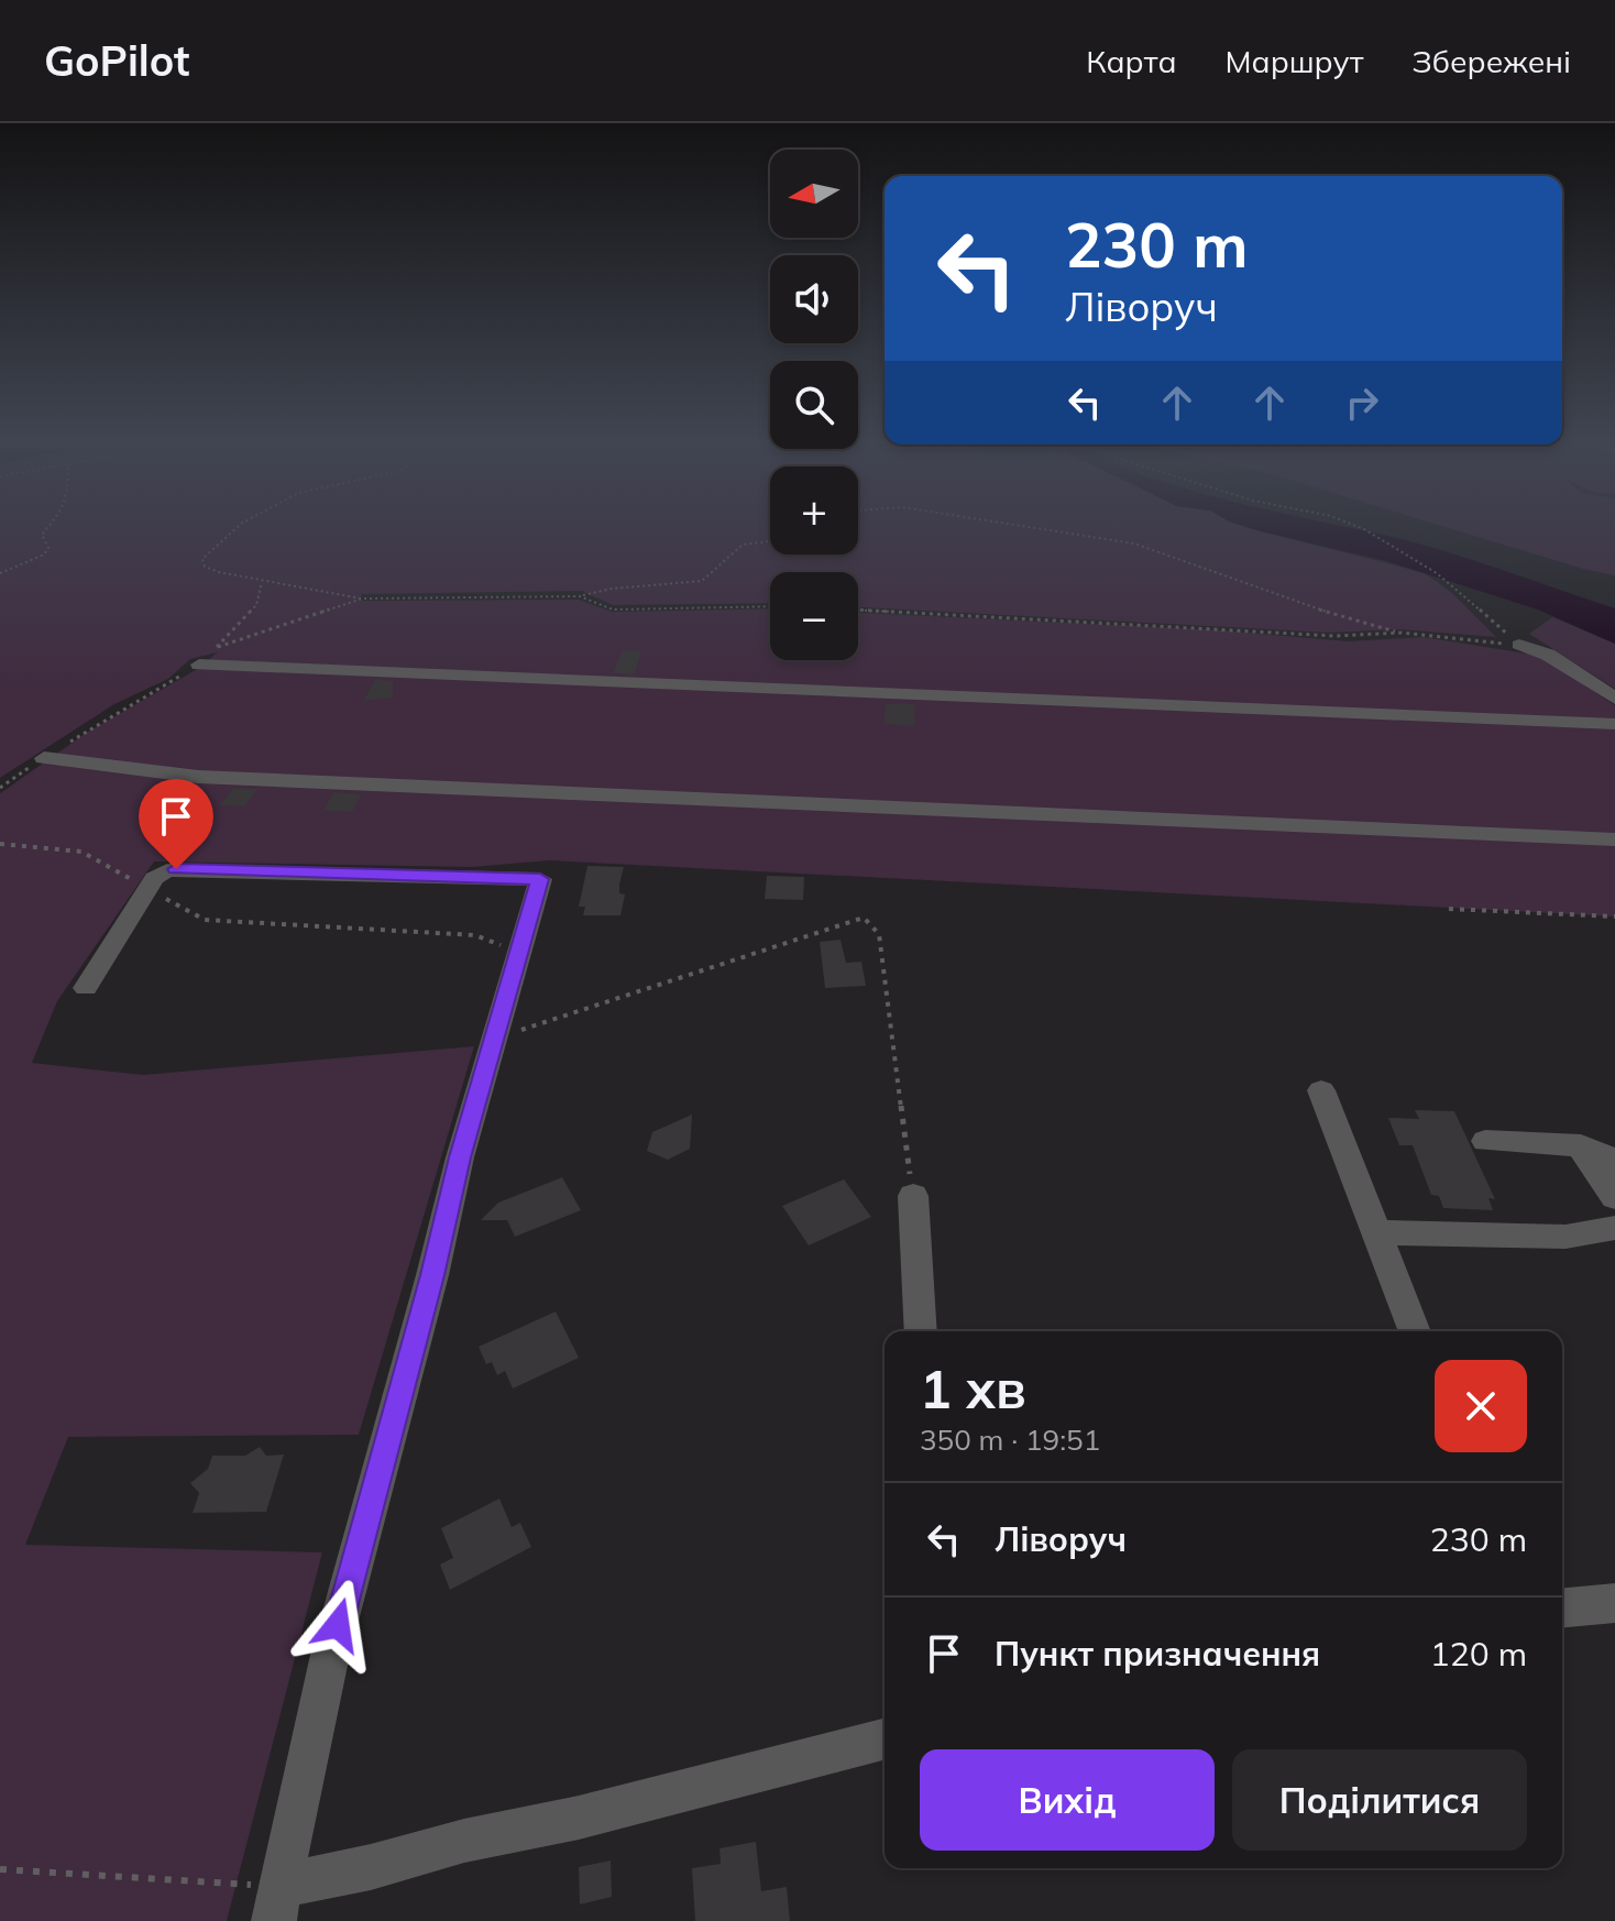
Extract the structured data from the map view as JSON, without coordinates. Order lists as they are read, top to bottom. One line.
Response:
{"north":"left","page":{"header":"GoPilot","nav":["Карта","Маршрут","Збережені"],"map_buttons":["+","−"],"turn":["230 m","Ліворуч"],"heading":["1 хв","350 m · 19:51"],"list":[{"name":"Ліворуч","value":"230 m"},{"name":"Пункт призначення","value":"120 m"}],"buttons":["Вихід","Поділитися"]}}
